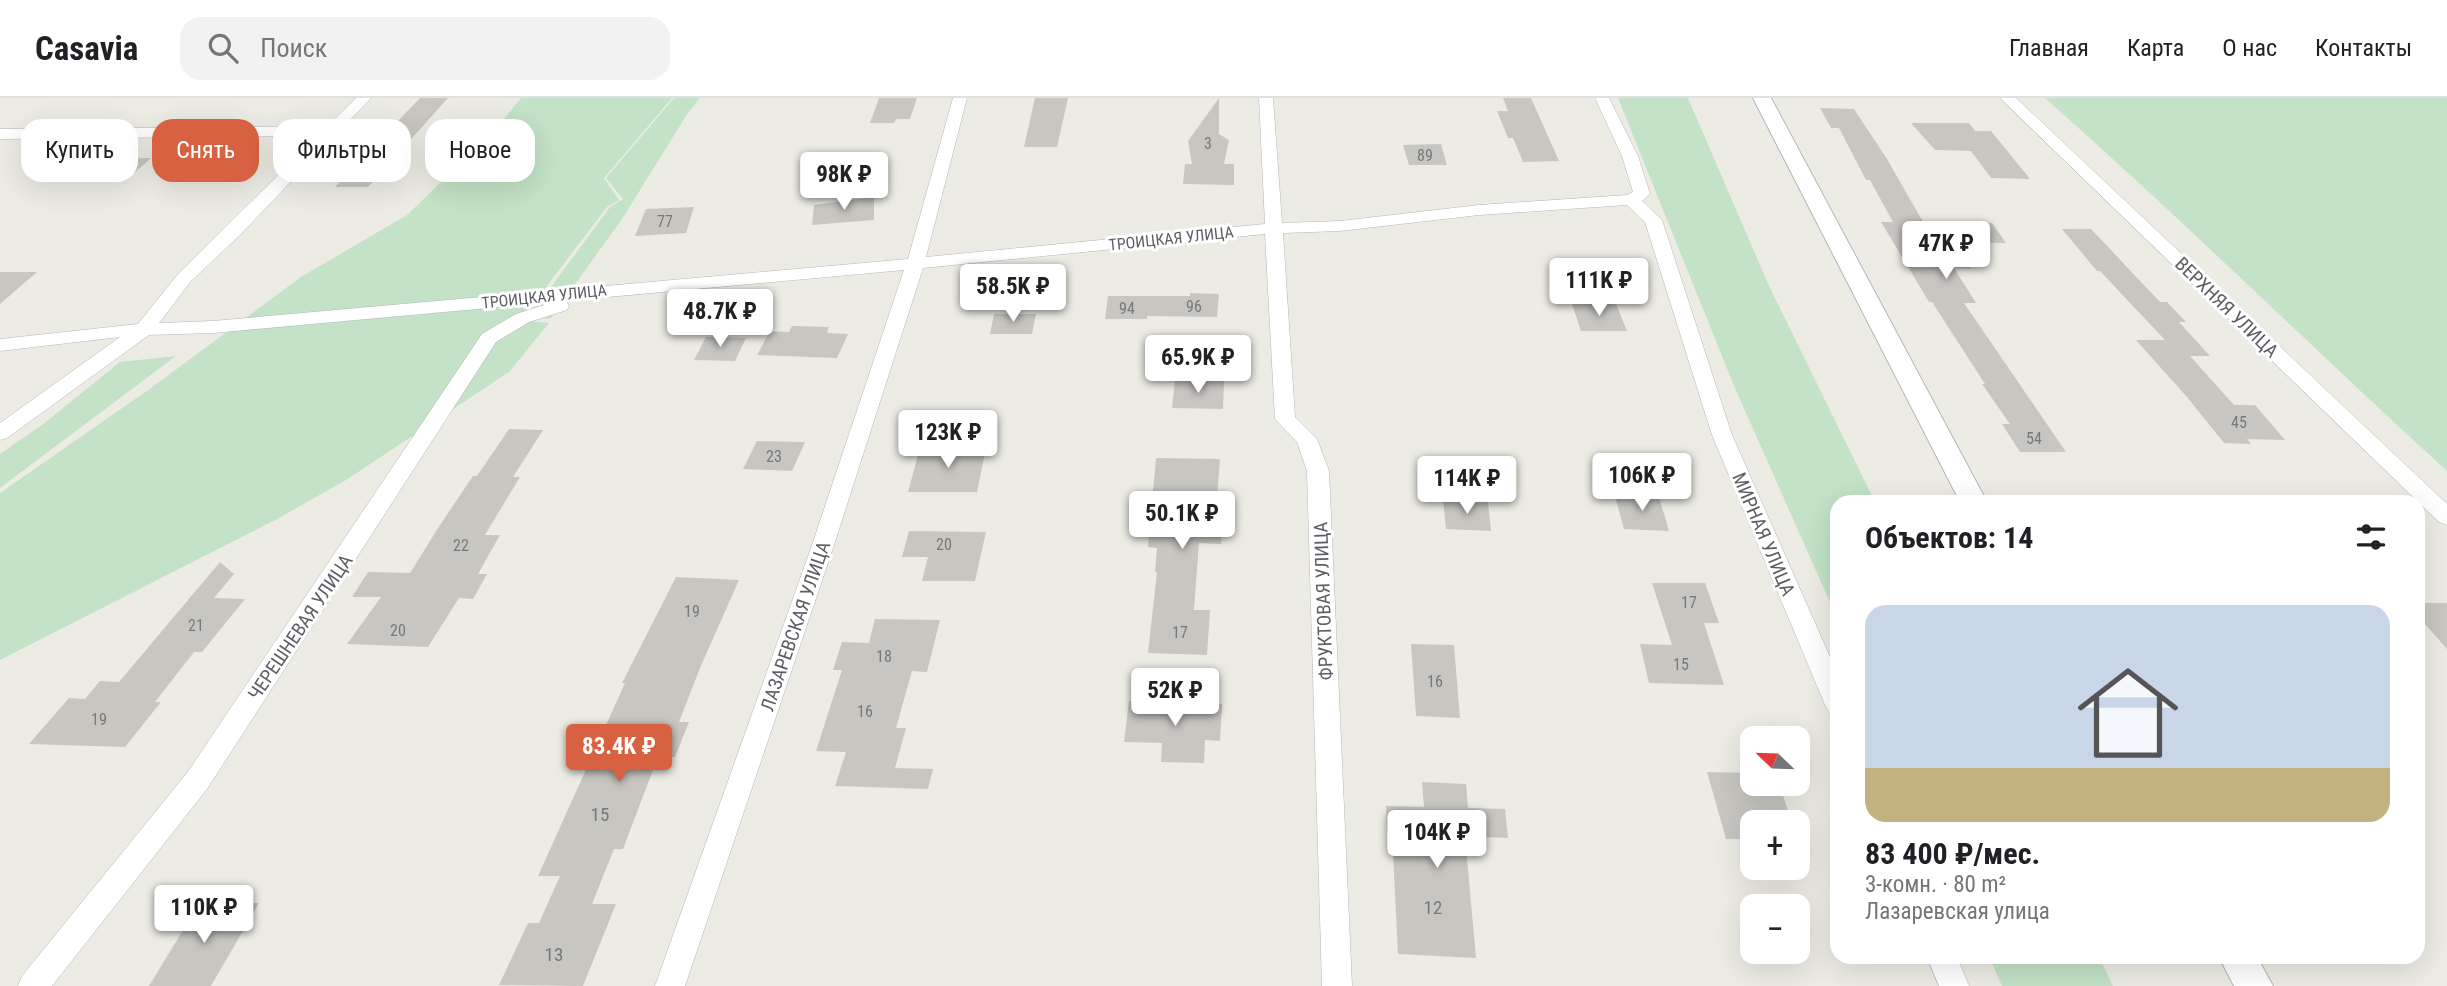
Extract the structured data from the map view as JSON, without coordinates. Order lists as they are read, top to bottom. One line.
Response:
{"streets":{"street":["ТРОИЦКАЯ УЛИЦА","ВЕРХНЯЯ УЛИЦА","МИРНАЯ УЛИЦА","ФРУКТОВАЯ УЛИЦА","ЛАЗАРЕВСКАЯ УЛИЦА","ЧЕРЕШНЕВАЯ УЛИЦА"]},"crossings":[["ТРОИЦКАЯ УЛИЦА","МИРНАЯ УЛИЦА"],["ТРОИЦКАЯ УЛИЦА","ФРУКТОВАЯ УЛИЦА"],["ТРОИЦКАЯ УЛИЦА","ЛАЗАРЕВСКАЯ УЛИЦА"],["ТРОИЦКАЯ УЛИЦА","ЧЕРЕШНЕВАЯ УЛИЦА"]],"house_numbers":["3","89","77","96","94","45","54","23","20","22","17","19","21","20","17","18","15","16","16","19","15","12","13"],"north":"top left","page":{"header":"Casavia","search":"Поиск","nav":["Главная","Карта","О нас","Контакты"],"chip":["Купить","Снять","Фильтры","Новое"],"price":["98K ₽","47K ₽","111K ₽","58.5K ₽","48.7K ₽","65.9K ₽","123K ₽","106K ₽","114K ₽","50.1K ₽","52K ₽","83.4K ₽","104K ₽","110K ₽"],"heading":"Объектов: 14","list":[{"name":"83 400 ₽/мес.","note":"3-комн. · 80 m² · Лазаревская улица"}],"map_buttons":["+","−"]}}
